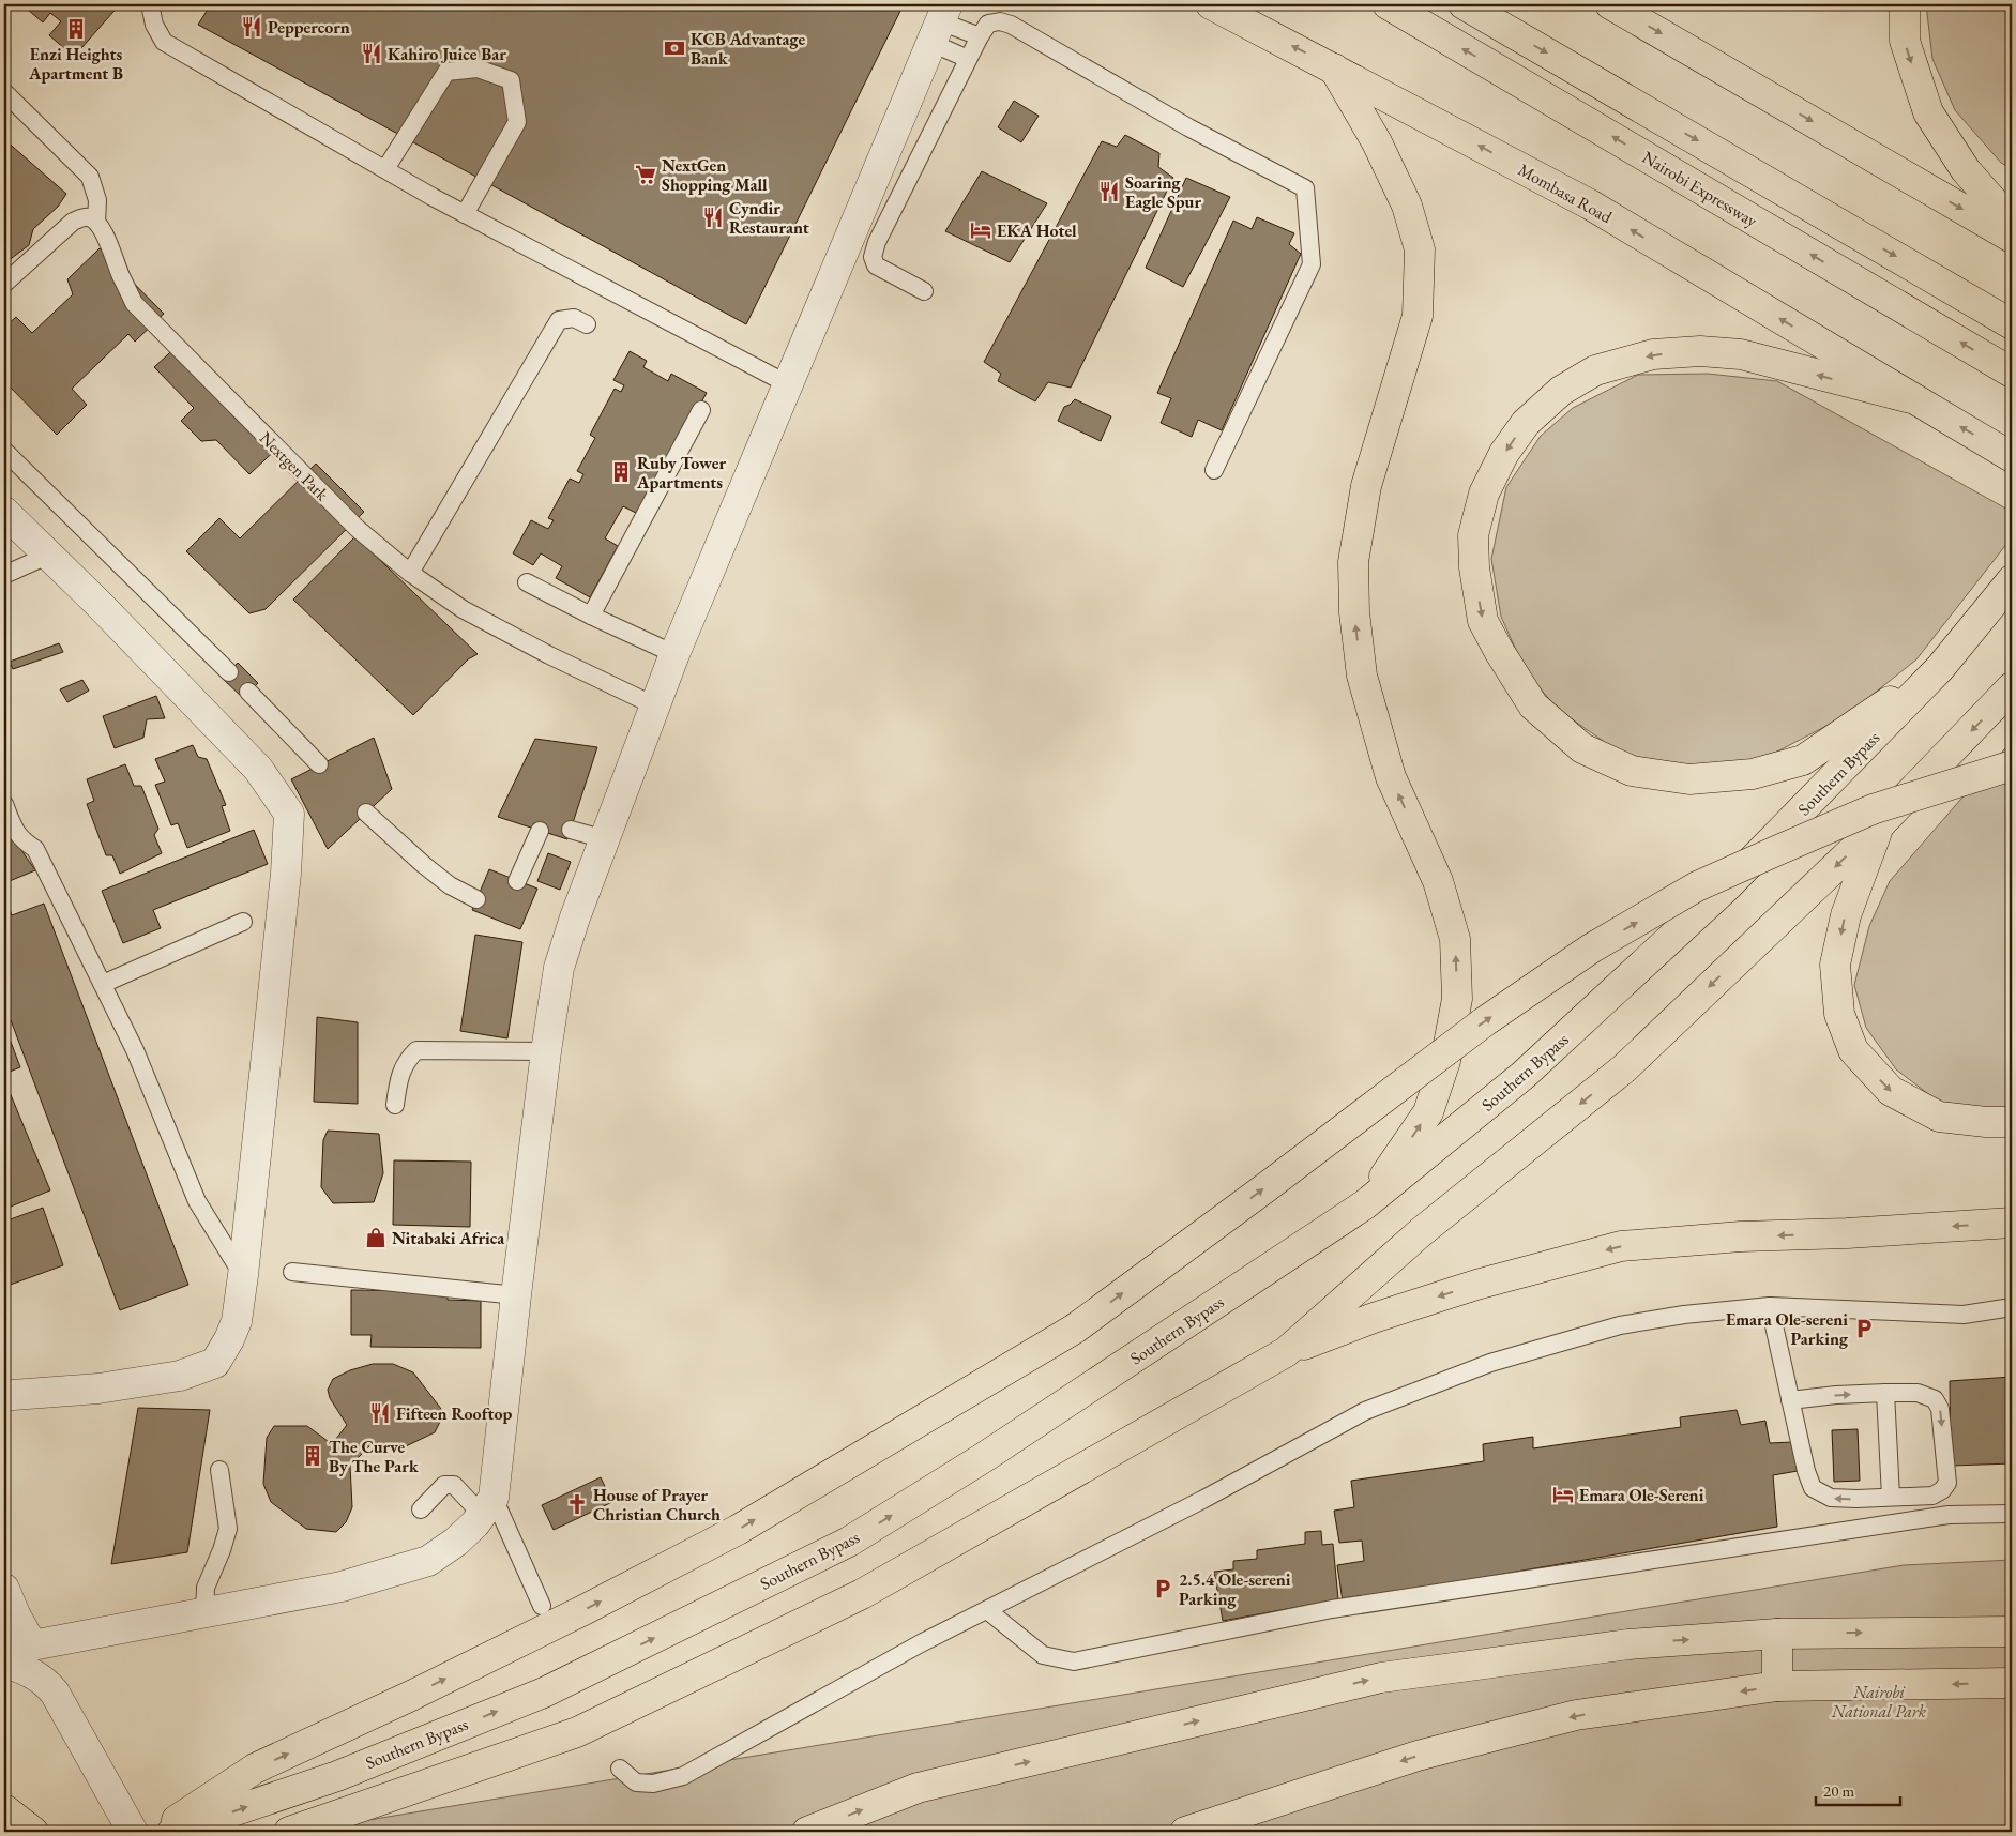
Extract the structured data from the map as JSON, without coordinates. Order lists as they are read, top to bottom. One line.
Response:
{"streets":{"main road":["Nairobi Expressway","Mombasa Road","Southern Bypass"],"lane":["Nextgen Park"]},"parks":["Nairobi National Park"],"places":{"restaurant":["Peppercorn","Kahiro Juice Bar","Soaring Eagle Spur","Cyndir Restaurant","Fifteen Rooftop"],"building":["Enzi Heights Apartment B","Ruby Tower Apartments","The Curve By The Park"],"bank":["KCB Advantage Bank"],"supermarket":["NextGen Shopping Mall"],"hotel":["EKA Hotel","Emara Ole-Sereni"],"shop":["Nitabaki Africa"],"parking":["Emara Ole-sereni Parking","2.5.4 Ole-sereni Parking"],"church":["House of Prayer Christian Church"]},"scale_bar":"20 m"}
